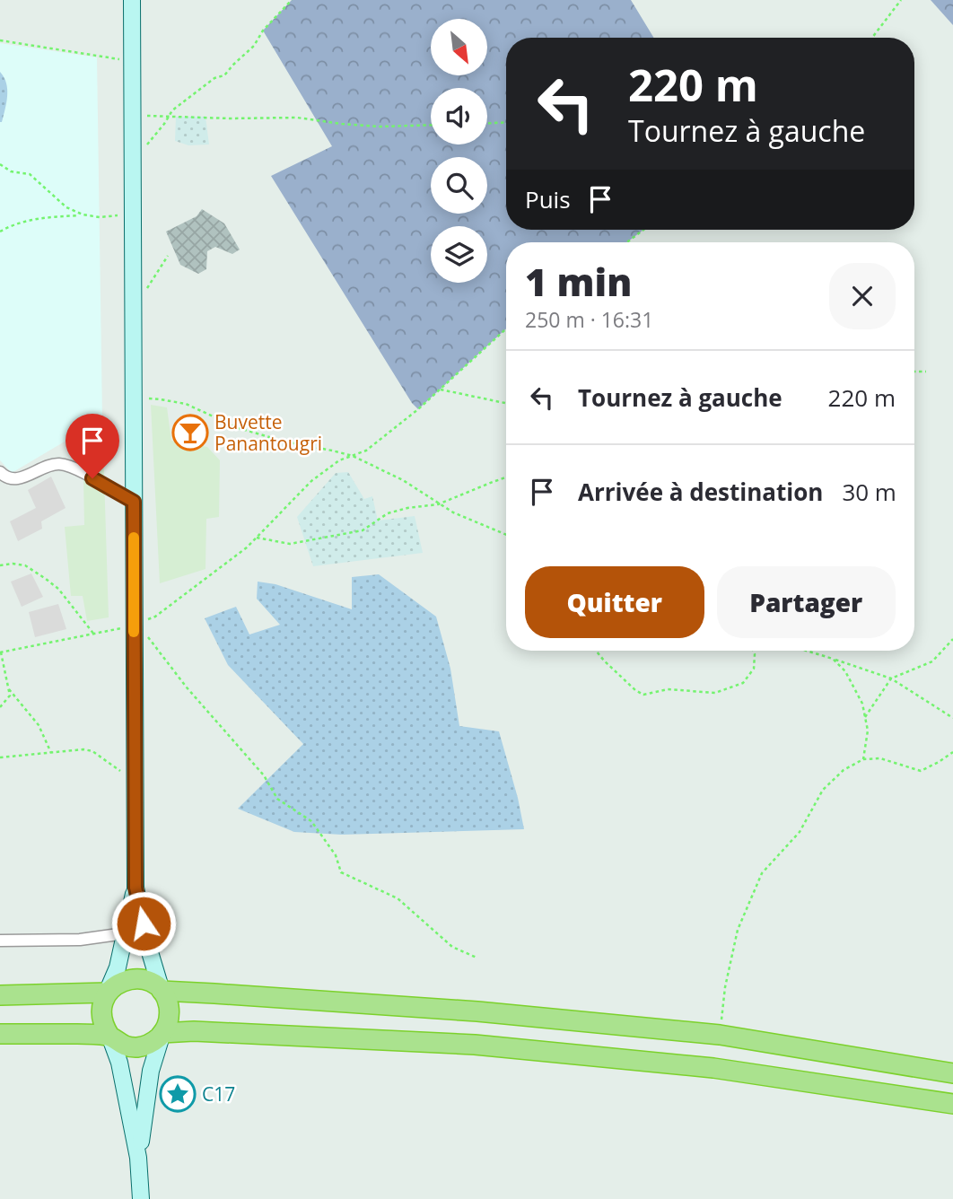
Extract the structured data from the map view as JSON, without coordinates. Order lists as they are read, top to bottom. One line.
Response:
{"places":{"bar":["Buvette Panantougri"],"place":["C17"]},"north":"bottom right","page":{"turn":["220 m","Tournez à gauche"],"then":"Puis","heading":["1 min","250 m · 16:31"],"list":[{"name":"Tournez à gauche","value":"220 m"},{"name":"Arrivée à destination","value":"30 m"}],"buttons":["Quitter","Partager"]}}
